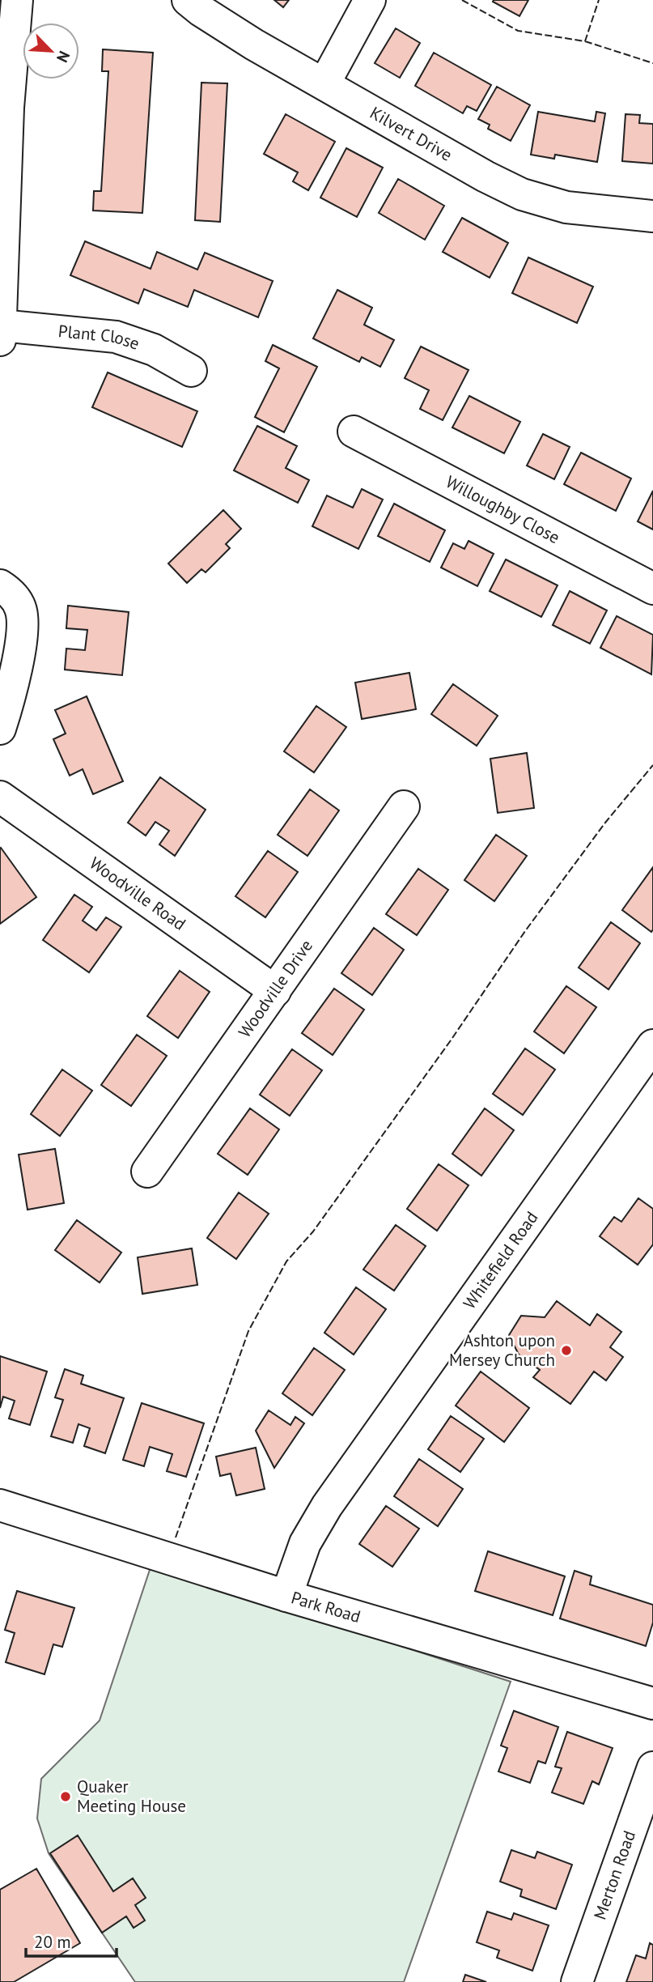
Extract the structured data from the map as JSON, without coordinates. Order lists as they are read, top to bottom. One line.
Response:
{"streets":{"street":["Kilvert Drive","Plant Close","Willoughby Close","Woodville Road","Woodville Drive","Whitefield Road","Park Road","Merton Road"]},"crossings":[["Woodville Road","Woodville Drive"],["Whitefield Road","Park Road"]],"places":["Ashton upon Mersey Church","Quaker Meeting House"],"scale_bar":"20 m","north":"bottom right"}
